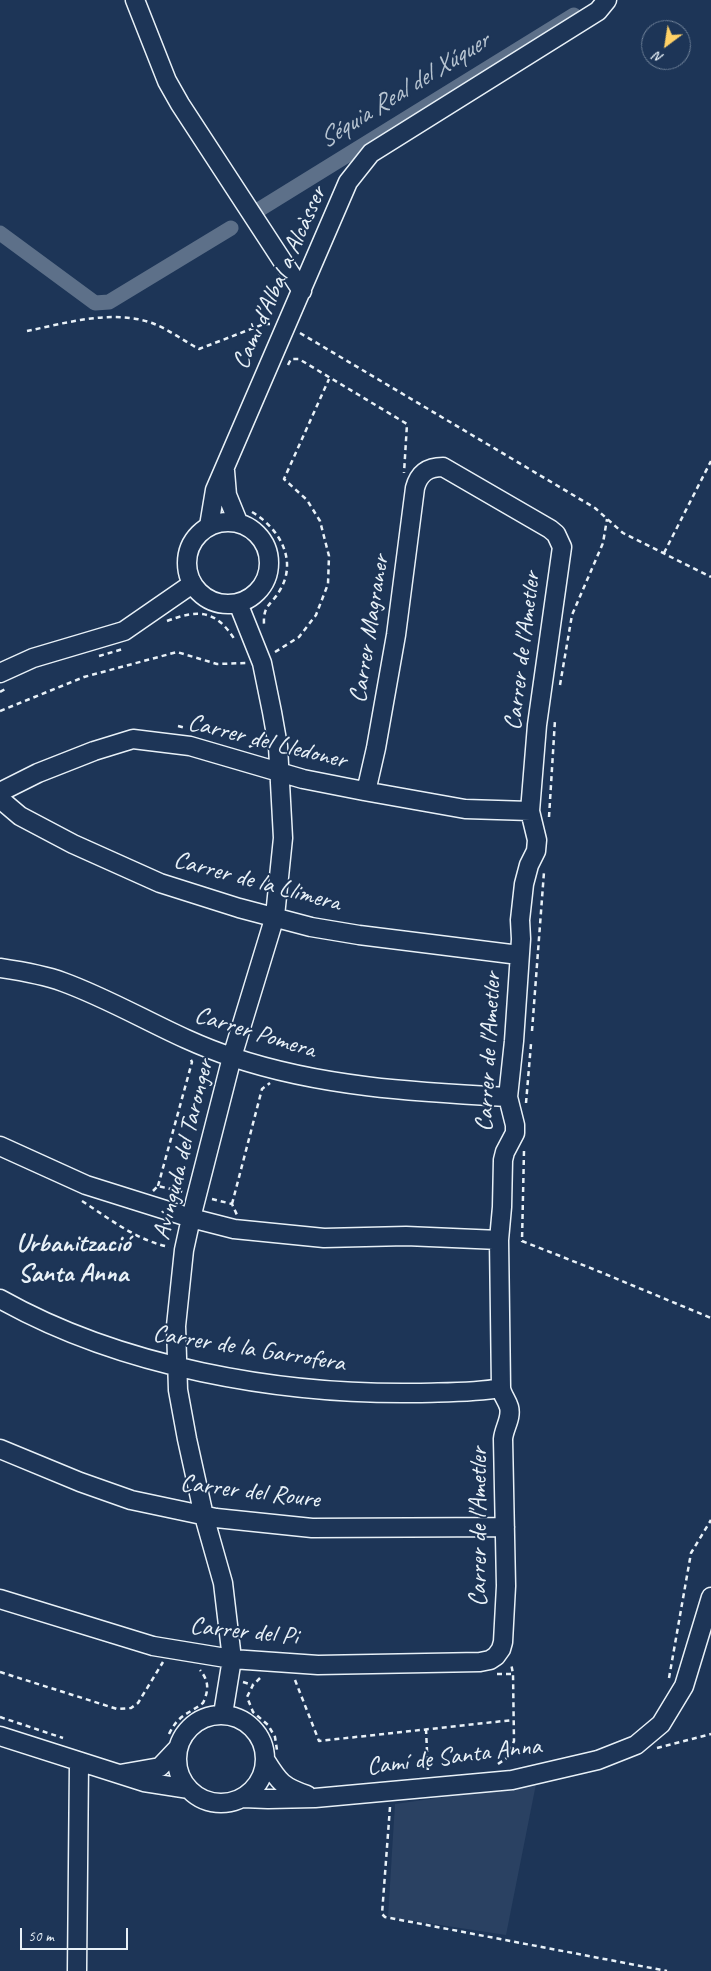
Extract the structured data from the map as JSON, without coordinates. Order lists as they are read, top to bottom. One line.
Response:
{"streets":{"street":["Camí d'Albal a Alcàsser","Carrer Magraner","Carrer de l'Ametler","Carrer del Lledoner","Carrer de la Llimera","Carrer Pomera","Avinguda del Taronger","Carrer de la Garrofera","Carrer del Roure","Carrer del Pi","Camí de Santa Anna"]},"crossings":[["Camí d'Albal a Alcàsser","Avinguda del Taronger"],["Carrer Magraner","Carrer de l'Ametler"],["Carrer Magraner","Carrer del Lledoner"],["Carrer de l'Ametler","Carrer del Lledoner"],["Carrer de l'Ametler","Carrer de la Llimera"],["Carrer de l'Ametler","Carrer Pomera"],["Carrer de l'Ametler","Carrer de la Garrofera"],["Carrer de l'Ametler","Carrer del Roure"],["Carrer de l'Ametler","Carrer del Pi"],["Carrer del Lledoner","Avinguda del Taronger"],["Carrer de la Llimera","Avinguda del Taronger"],["Carrer Pomera","Avinguda del Taronger"],["Avinguda del Taronger","Carrer de la Garrofera"],["Avinguda del Taronger","Carrer del Roure"],["Avinguda del Taronger","Carrer del Pi"],["Avinguda del Taronger","Camí de Santa Anna"]],"districts":["Urbanització Santa Anna"],"water":["Séquia Real del Xúquer"],"scale_bar":"50 m","north":"bottom left"}
